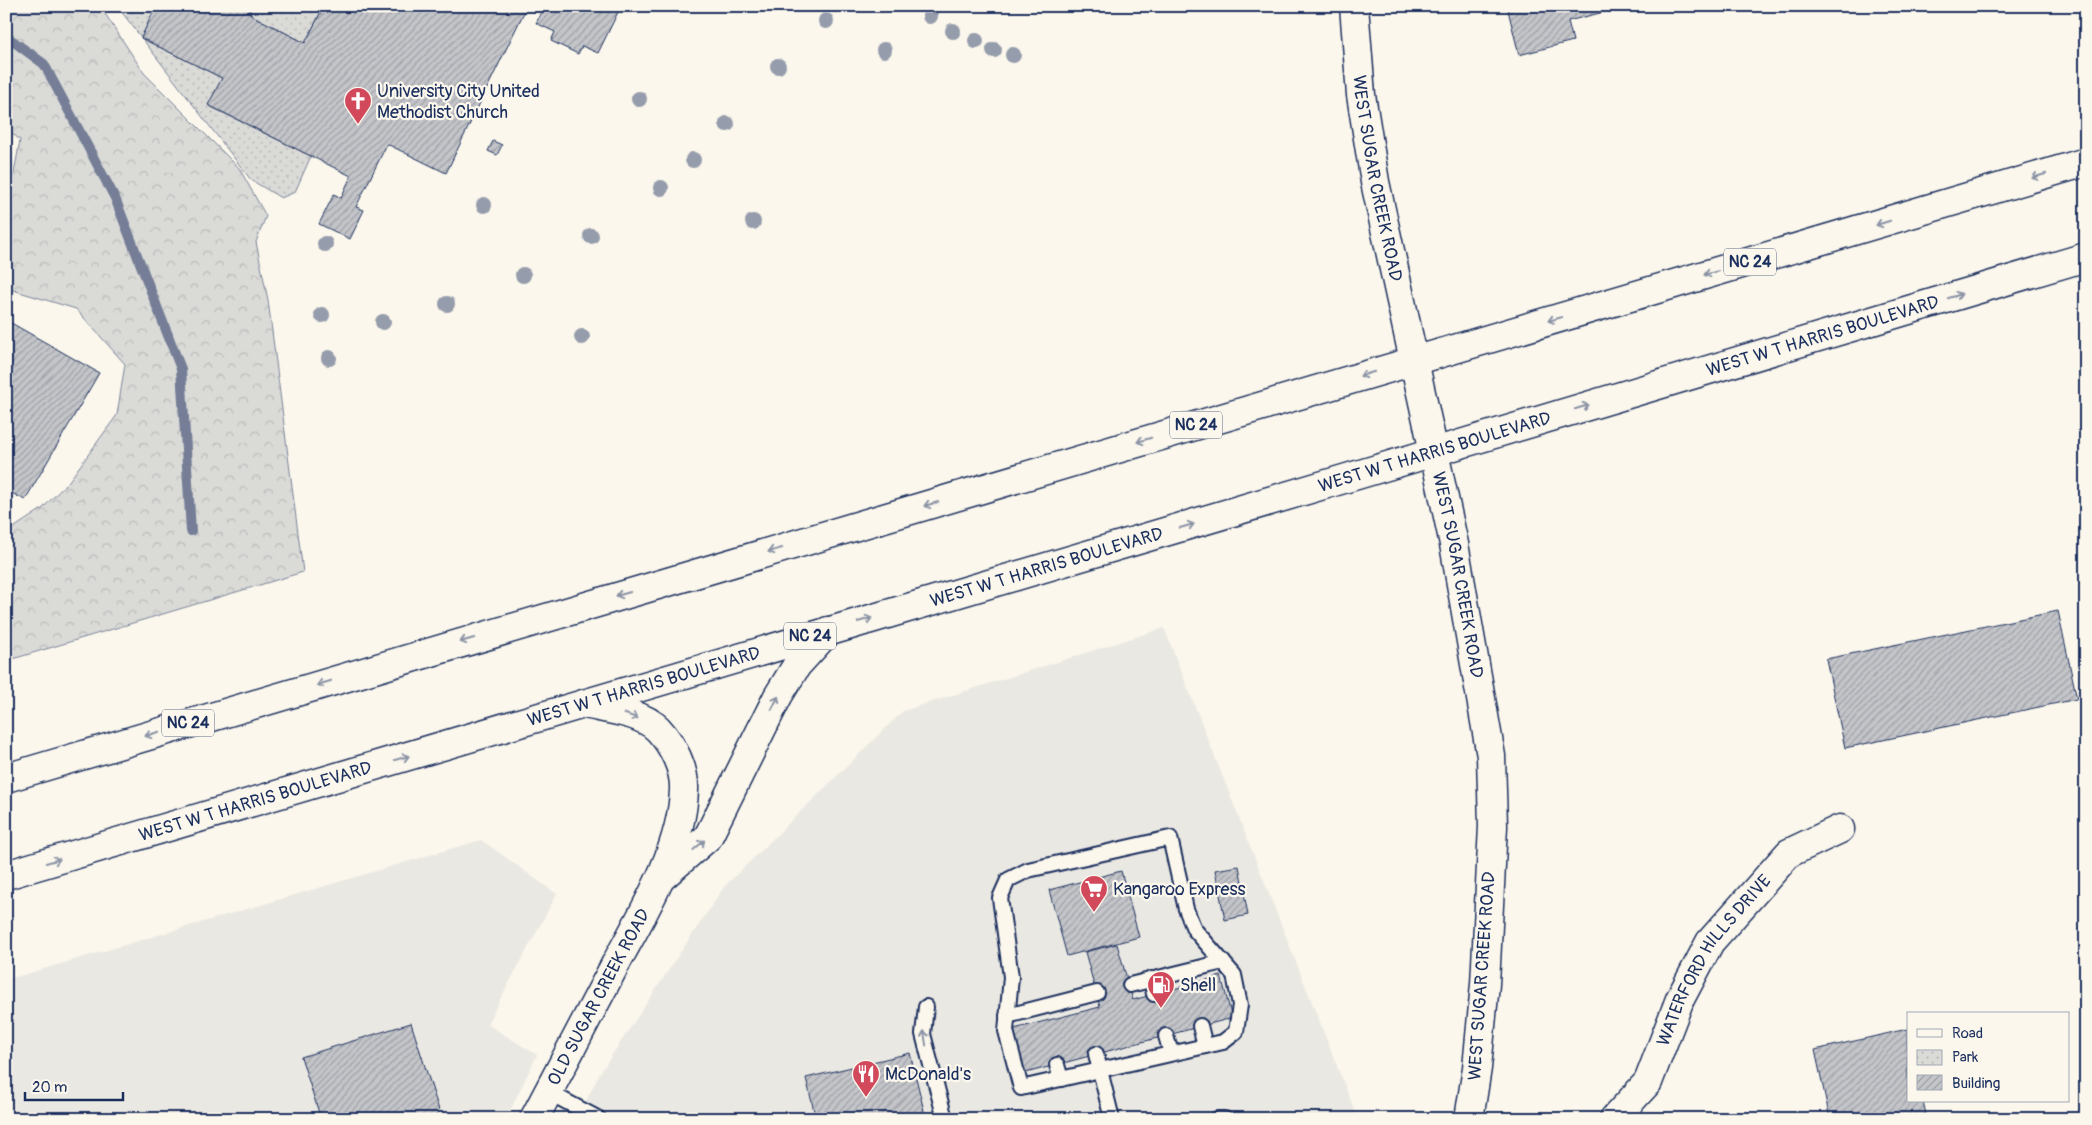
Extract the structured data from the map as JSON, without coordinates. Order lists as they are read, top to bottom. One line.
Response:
{"streets":{"main road":["WEST SUGAR CREEK ROAD","NC 24","WEST W T HARRIS BOULEVARD","WATERFORD HILLS DRIVE","OLD SUGAR CREEK ROAD"]},"crossings":[["WEST SUGAR CREEK ROAD","NC 24"],["WEST SUGAR CREEK ROAD","WEST W T HARRIS BOULEVARD"],["WEST W T HARRIS BOULEVARD","OLD SUGAR CREEK ROAD"]],"places":{"church":["University City United Methodist Church"],"supermarket":["Kangaroo Express"],"fuel station":["Shell"],"restaurant":["McDonald's"]},"legend":["Road","Park","Building"],"scale_bar":"20 m"}
